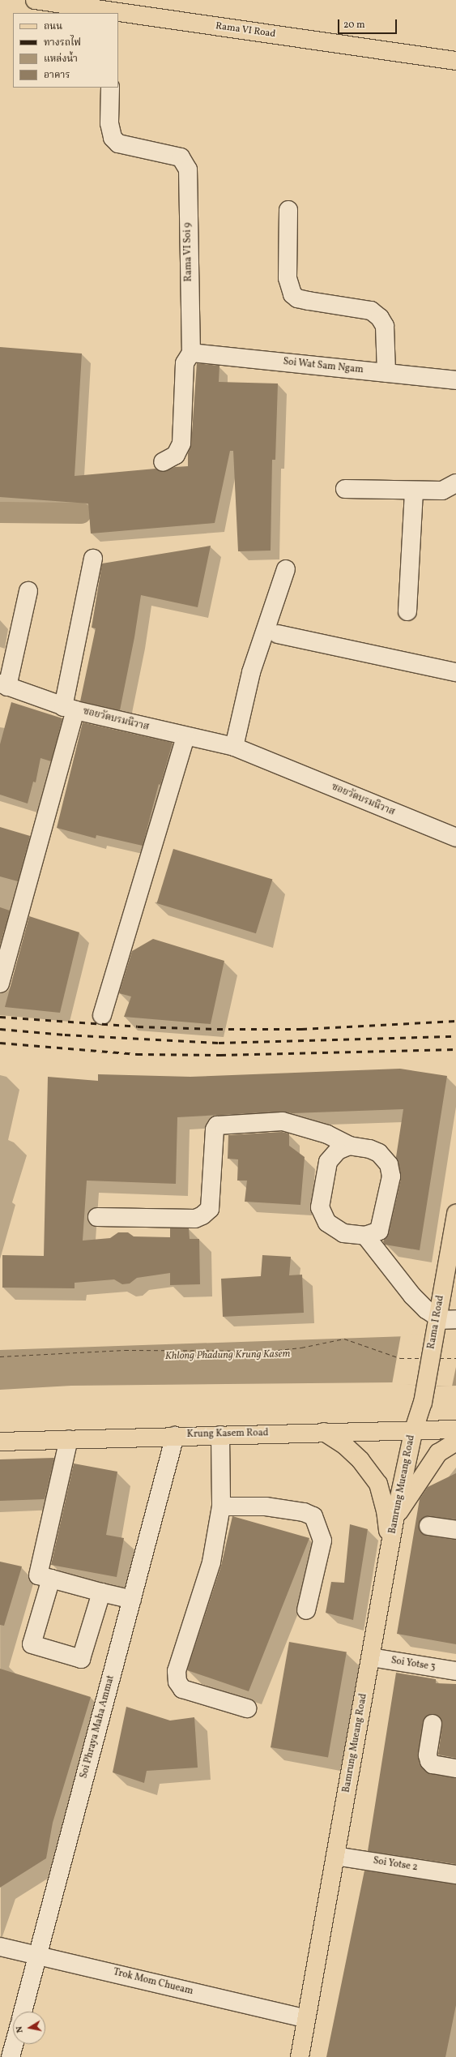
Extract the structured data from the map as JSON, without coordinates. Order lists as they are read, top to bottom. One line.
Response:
{"streets":{"main road":["Rama VI Road","Rama I Road","Krung Kasem Road","Bamrung Mueang Road"],"street":["Rama VI Soi 9","Soi Wat Sam Ngam","ซอยวัดบรมนิวาส","Soi Yotse 3","Soi Phraya Maha Ammat","Soi Yotse 2","Trok Mom Chueam"]},"crossings":[["Rama VI Soi 9","Soi Wat Sam Ngam"],["Rama I Road","Krung Kasem Road"],["Rama I Road","Bamrung Mueang Road"],["Krung Kasem Road","Bamrung Mueang Road"],["Krung Kasem Road","Soi Phraya Maha Ammat"],["Bamrung Mueang Road","Soi Yotse 3"],["Bamrung Mueang Road","Soi Yotse 2"],["Bamrung Mueang Road","Trok Mom Chueam"],["Soi Phraya Maha Ammat","Trok Mom Chueam"]],"water":["Khlong Phadung Krung Kasem"],"legend":["ถนน","ทางรถไฟ","แหล่งน้ำ","อาคาร"],"scale_bar":"20 m","north":"left"}
